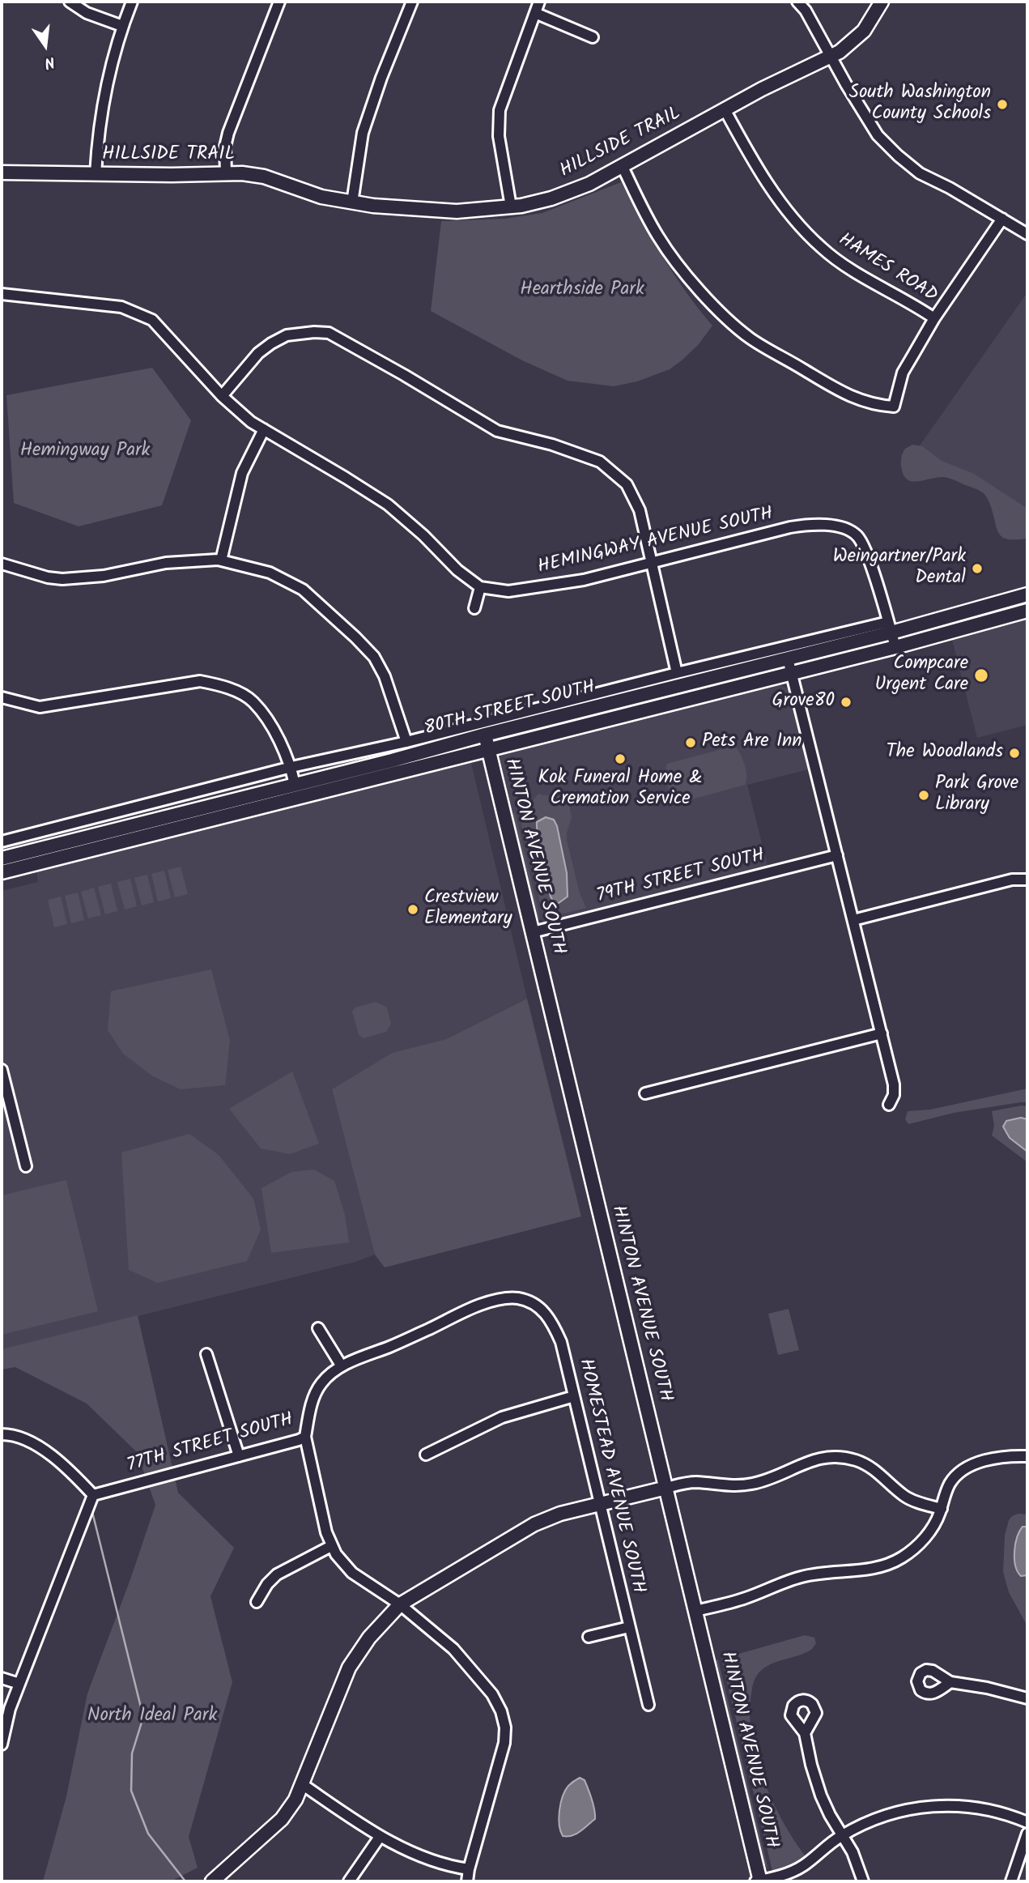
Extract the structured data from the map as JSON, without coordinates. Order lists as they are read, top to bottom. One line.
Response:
{"streets":{"main road":["HILLSIDE TRAIL","80TH STREET SOUTH","HINTON AVENUE SOUTH"],"street":["HAMES ROAD","HEMINGWAY AVENUE SOUTH","79TH STREET SOUTH","77TH STREET SOUTH","HOMESTEAD AVENUE SOUTH"]},"crossings":[["HILLSIDE TRAIL","HAMES ROAD"],["HEMINGWAY AVENUE SOUTH","80TH STREET SOUTH"],["80TH STREET SOUTH","HINTON AVENUE SOUTH"],["HINTON AVENUE SOUTH","79TH STREET SOUTH"],["77TH STREET SOUTH","HOMESTEAD AVENUE SOUTH"]],"parks":["Hearthside Park","Hemingway Park","North Ideal Park"],"places":["South Washington County Schools","Weingartner/Park Dental","Compcare Urgent Care","Grove80","Pets Are Inn","The Woodlands","Kok Funeral Home & Cremation Service","Park Grove Library","Crestview Elementary"],"north":"bottom"}
